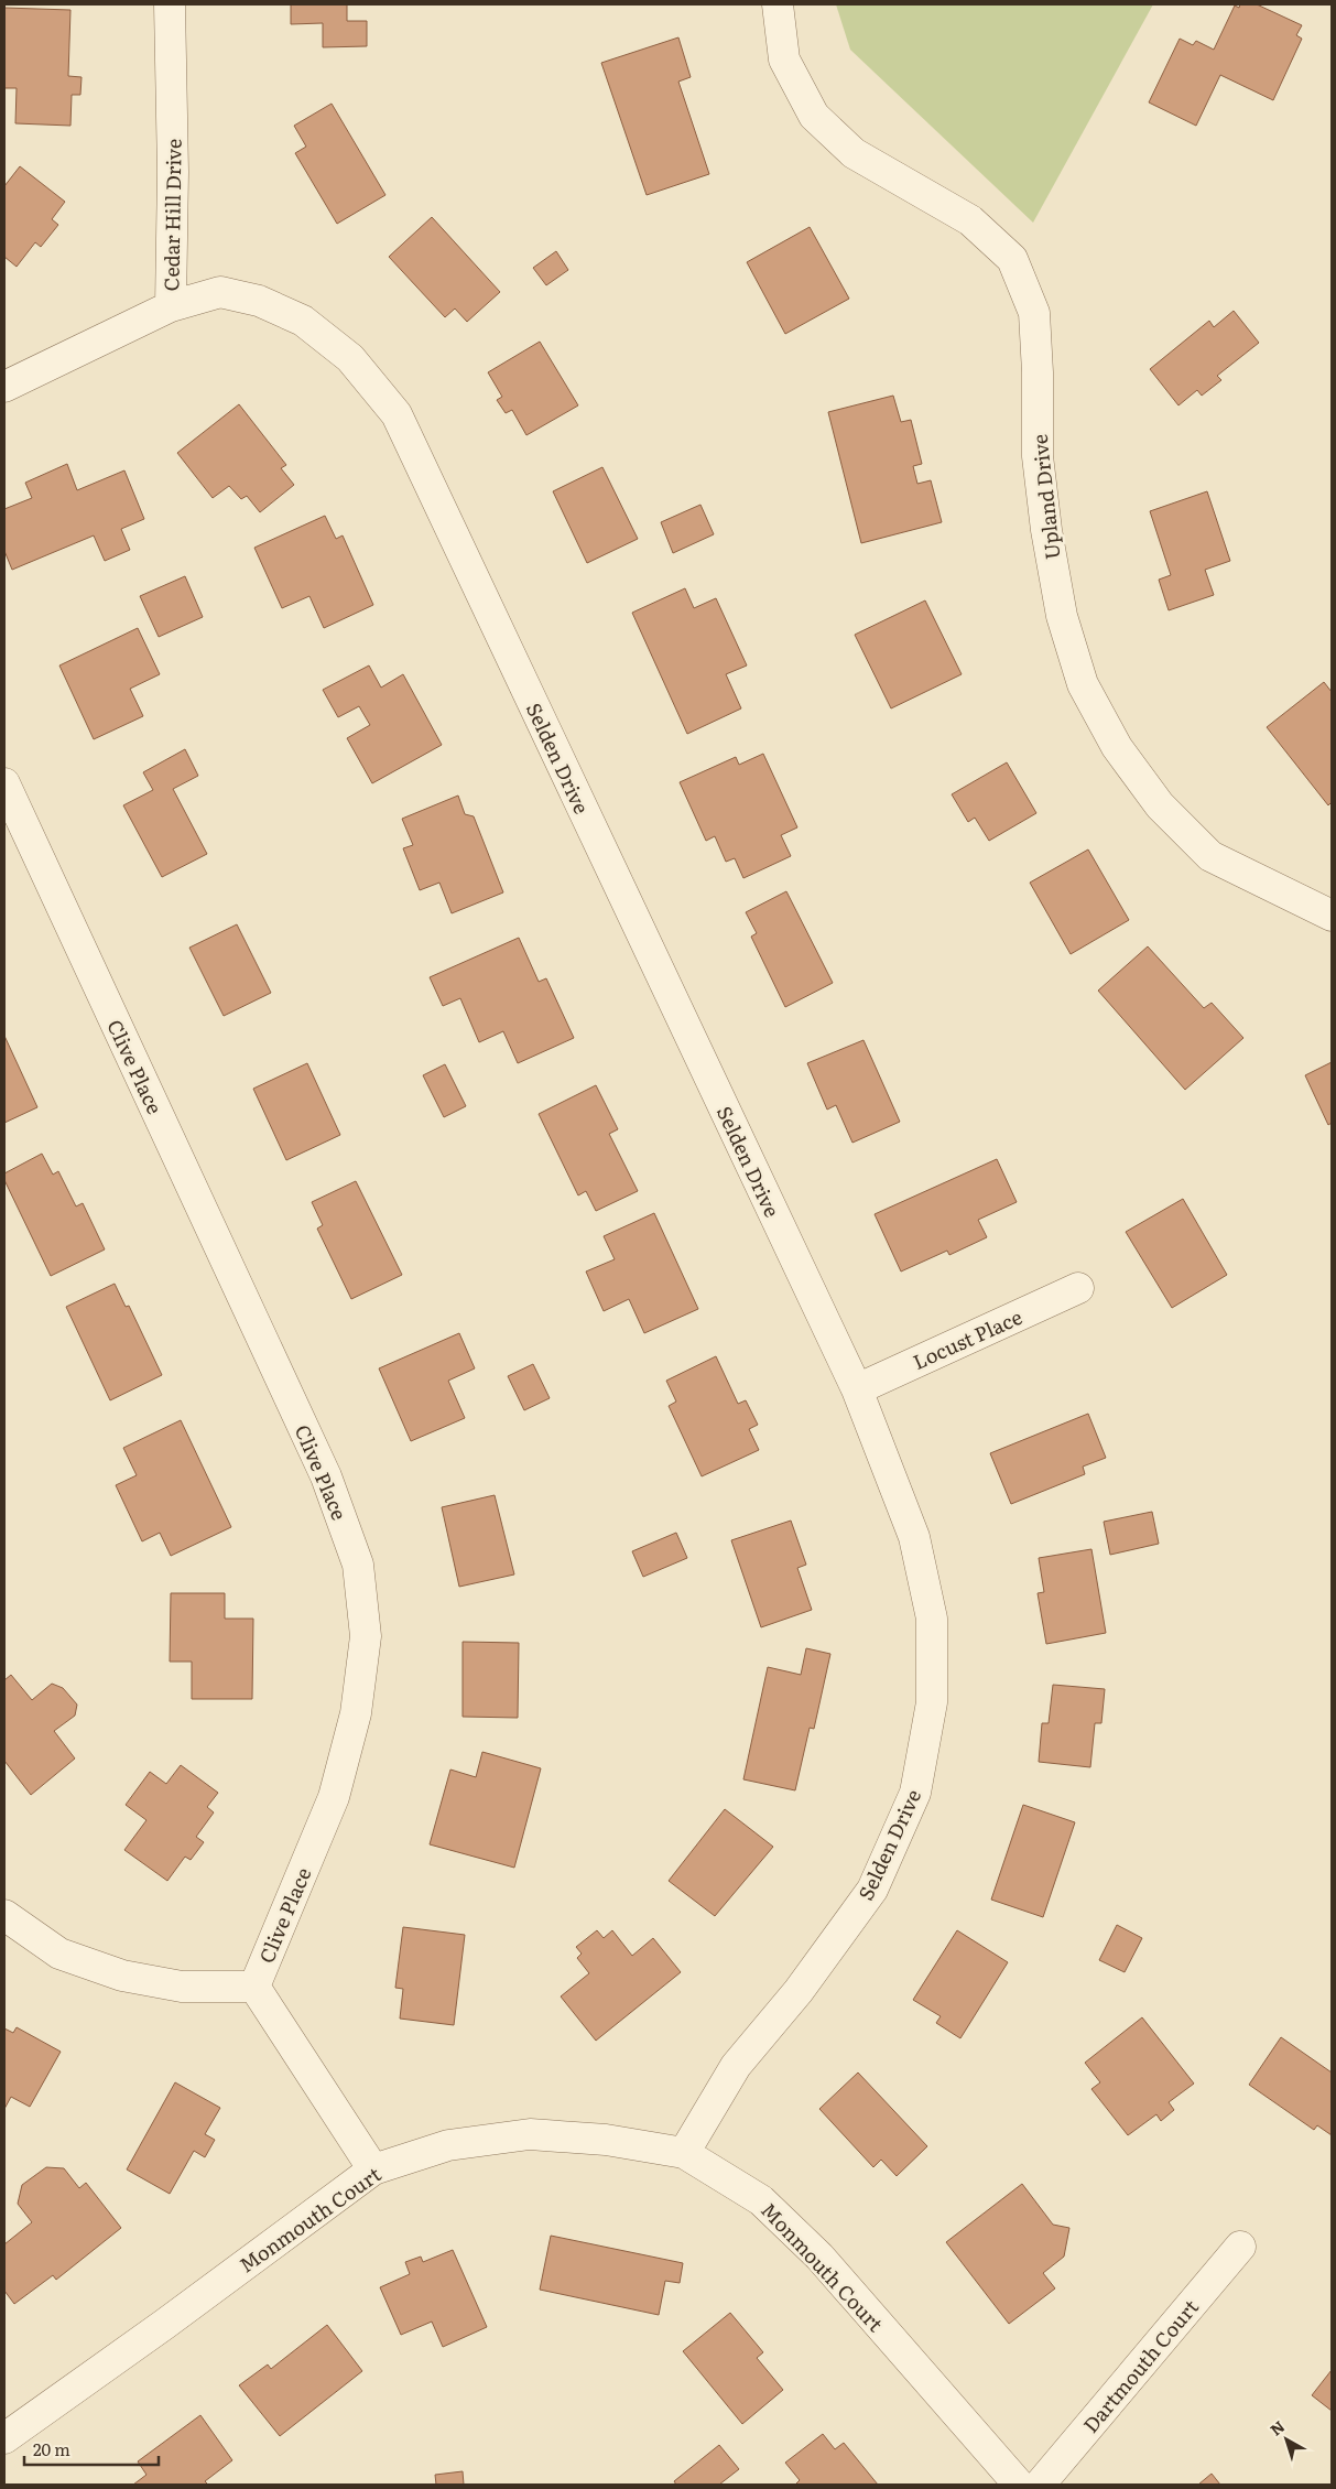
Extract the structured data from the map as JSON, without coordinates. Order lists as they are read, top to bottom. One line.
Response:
{"streets":{"street":["Cedar Hill Drive","Upland Drive","Selden Drive","Clive Place","Locust Place","Monmouth Court","Dartmouth Court"]},"crossings":[["Cedar Hill Drive","Selden Drive"],["Selden Drive","Locust Place"],["Selden Drive","Monmouth Court"],["Clive Place","Monmouth Court"]],"scale_bar":"20 m","north":"top left"}
